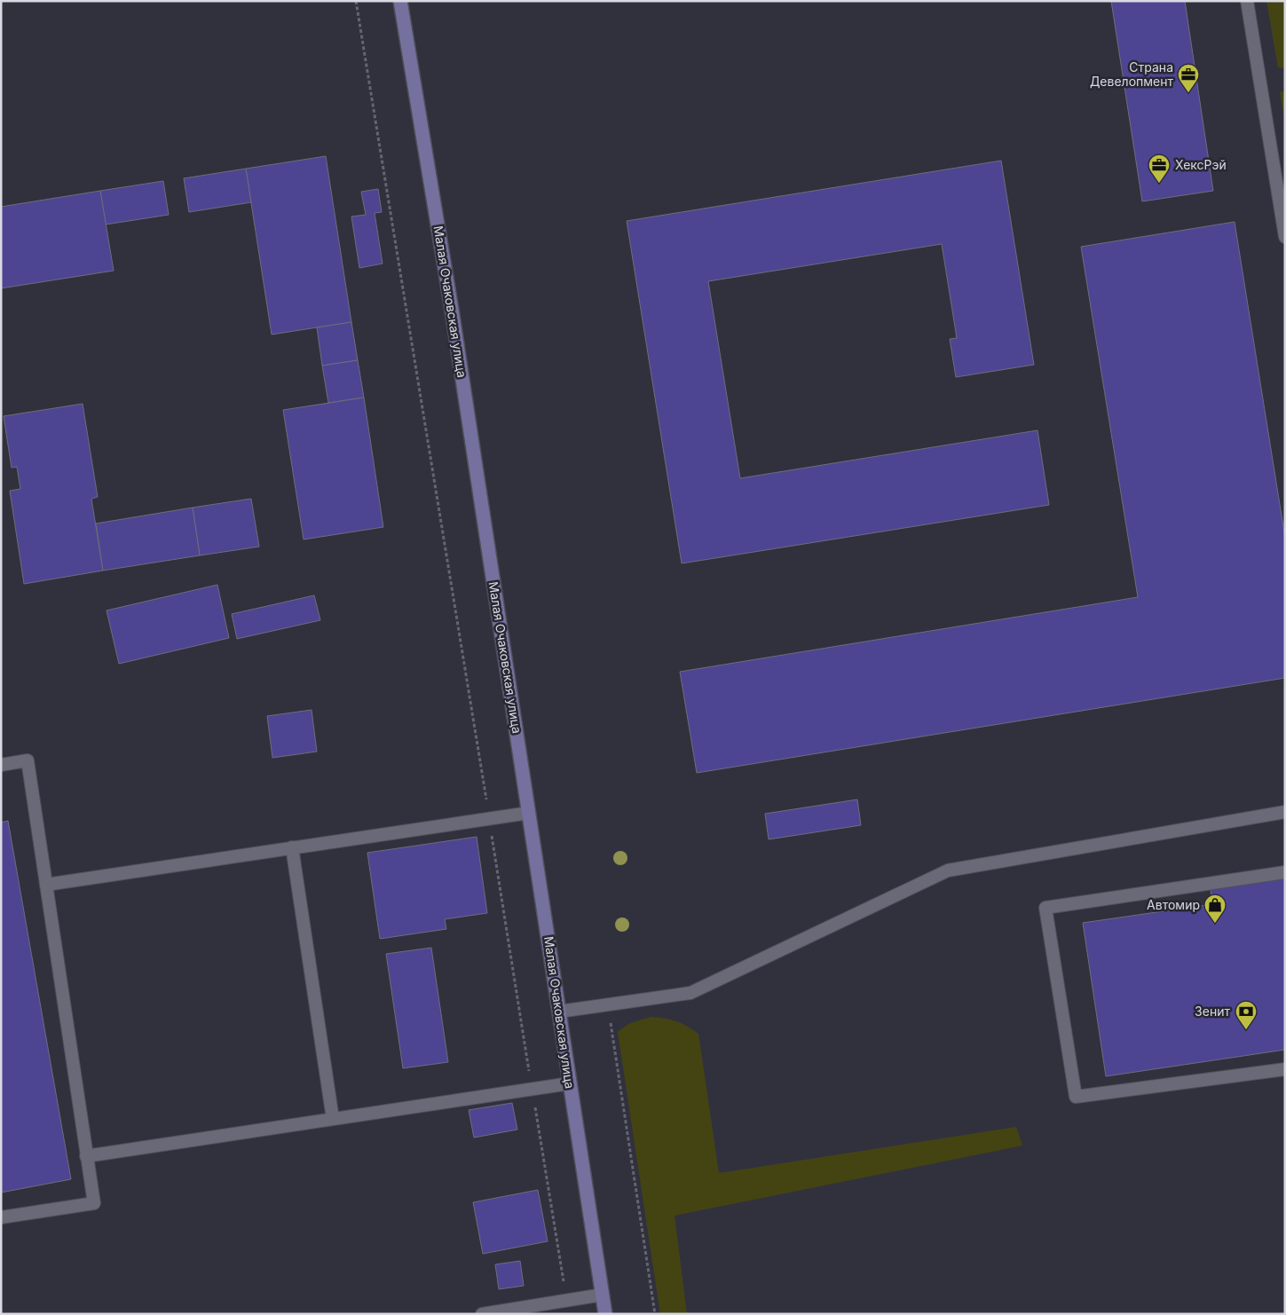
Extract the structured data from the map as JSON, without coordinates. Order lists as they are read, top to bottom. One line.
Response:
{"streets":{"street":["Малая Очаковская улица"]},"places":{"office":["Страна Девелопмент","ХексРэй"],"shop":["Автомир"],"bank":["Зенит"]}}
